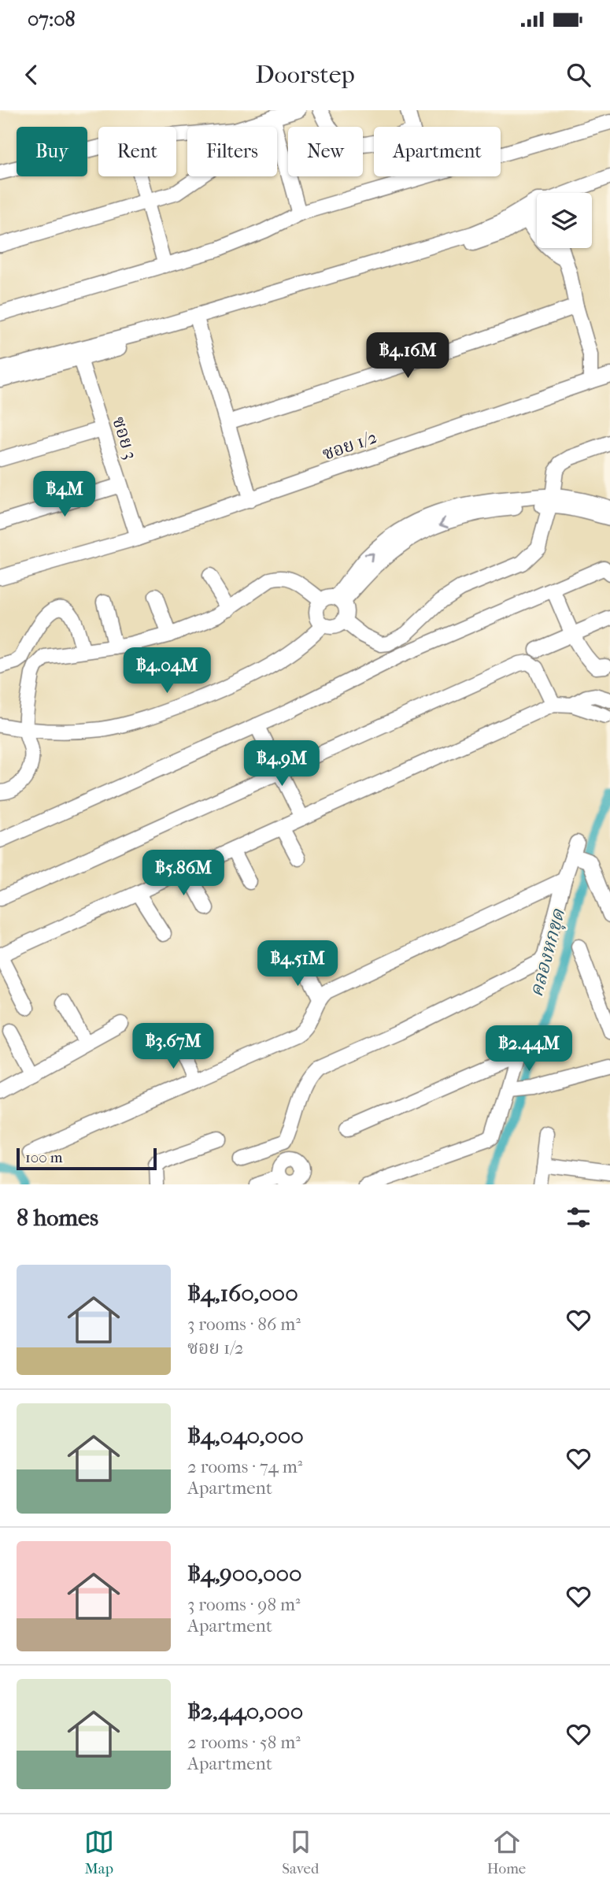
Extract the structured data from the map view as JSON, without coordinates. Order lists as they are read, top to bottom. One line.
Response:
{"streets":{"street":["ซอย 3","ซอย 1/2"]},"crossings":[["ซอย 3","ซอย 1/2"]],"water":["คลองหกขุด"],"scale_bar":"100 m","page":{"status":"07:08","header":"Doorstep","chip":["Buy","Rent","Filters","New","Apartment"],"price":["฿4.16M","฿4M","฿4.04M","฿4.9M","฿5.86M","฿4.51M","฿3.67M","฿2.44M"],"scale":"100 m","heading":"8 homes","list":[{"name":"฿4,160,000","note":"3 rooms · 86 m² · ซอย 1/2"},{"name":"฿4,040,000","note":"2 rooms · 74 m² · Apartment"},{"name":"฿4,900,000","note":"3 rooms · 98 m² · Apartment"},{"name":"฿2,440,000","note":"2 rooms · 58 m² · Apartment"}],"tabs":["Map","Saved","Home"]}}
